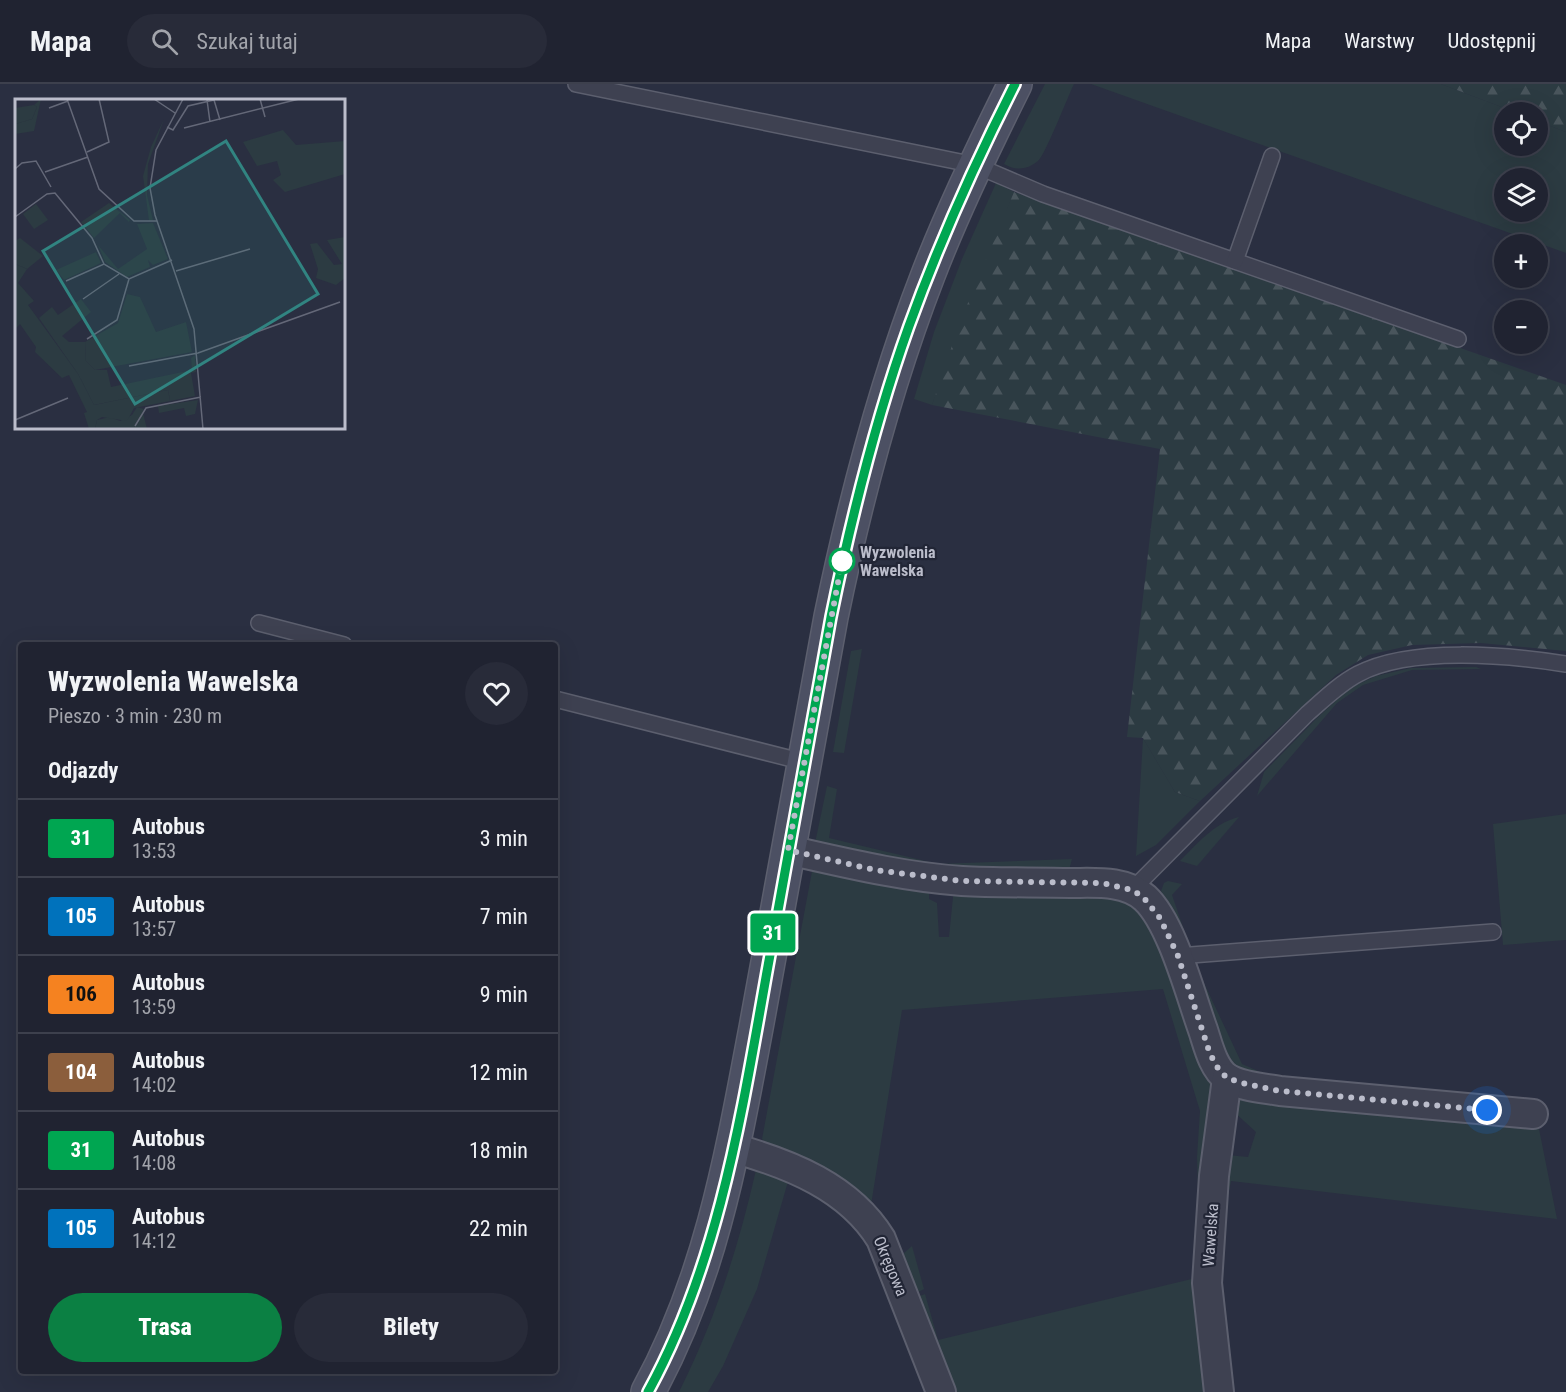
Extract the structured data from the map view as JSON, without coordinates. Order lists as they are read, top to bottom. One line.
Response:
{"streets":{"street":["Wawelska","Okręgowa"]},"places":["Wyzwolenia Wawelska"],"lines":["bus line 31"],"page":{"header":"Mapa","search":"Szukaj tutaj","nav":["Mapa","Warstwy","Udostępnij"],"on_map":"31","map_buttons":["+","−"],"heading":[["Wyzwolenia Wawelska","Pieszo · 3 min · 230 m"],"Odjazdy"],"list":[{"mark":"31","name":"Autobus","note":"13:53","value":"3 min"},{"mark":"105","name":"Autobus","note":"13:57","value":"7 min"},{"mark":"106","name":"Autobus","note":"13:59","value":"9 min"},{"mark":"104","name":"Autobus","note":"14:02","value":"12 min"},{"mark":"31","name":"Autobus","note":"14:08","value":"18 min"},{"mark":"105","name":"Autobus","note":"14:12","value":"22 min"}],"buttons":["Trasa","Bilety"]}}
